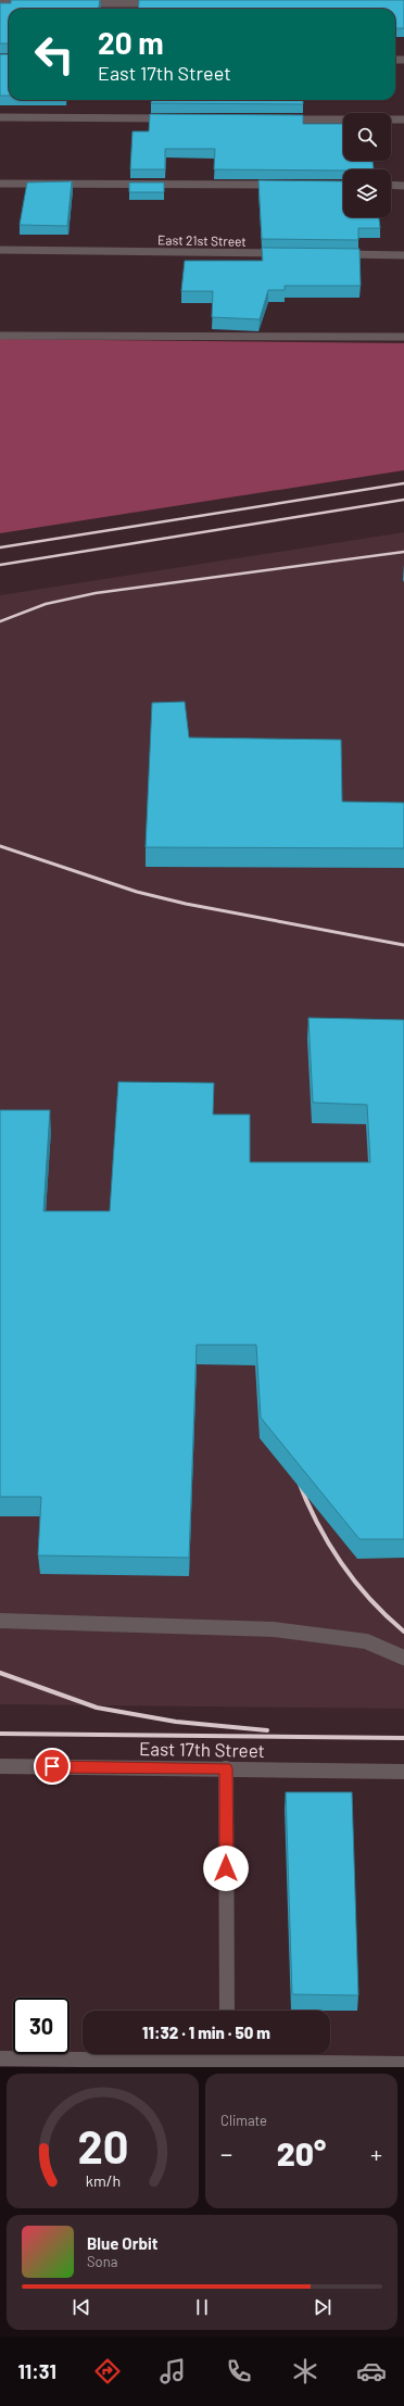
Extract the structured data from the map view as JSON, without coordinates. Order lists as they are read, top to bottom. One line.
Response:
{"streets":{"street":["East 21st Street","East 17th Street"]},"page":{"turn":["20 m","East 17th Street"],"limit":"30","trip":"11:32 · 1 min · 50 m","tile":"Climate","heat":["−","20°","+"],"song":["Blue Orbit","Sona"],"tabs":"11:31","gauge":["20","km/h"]}}
